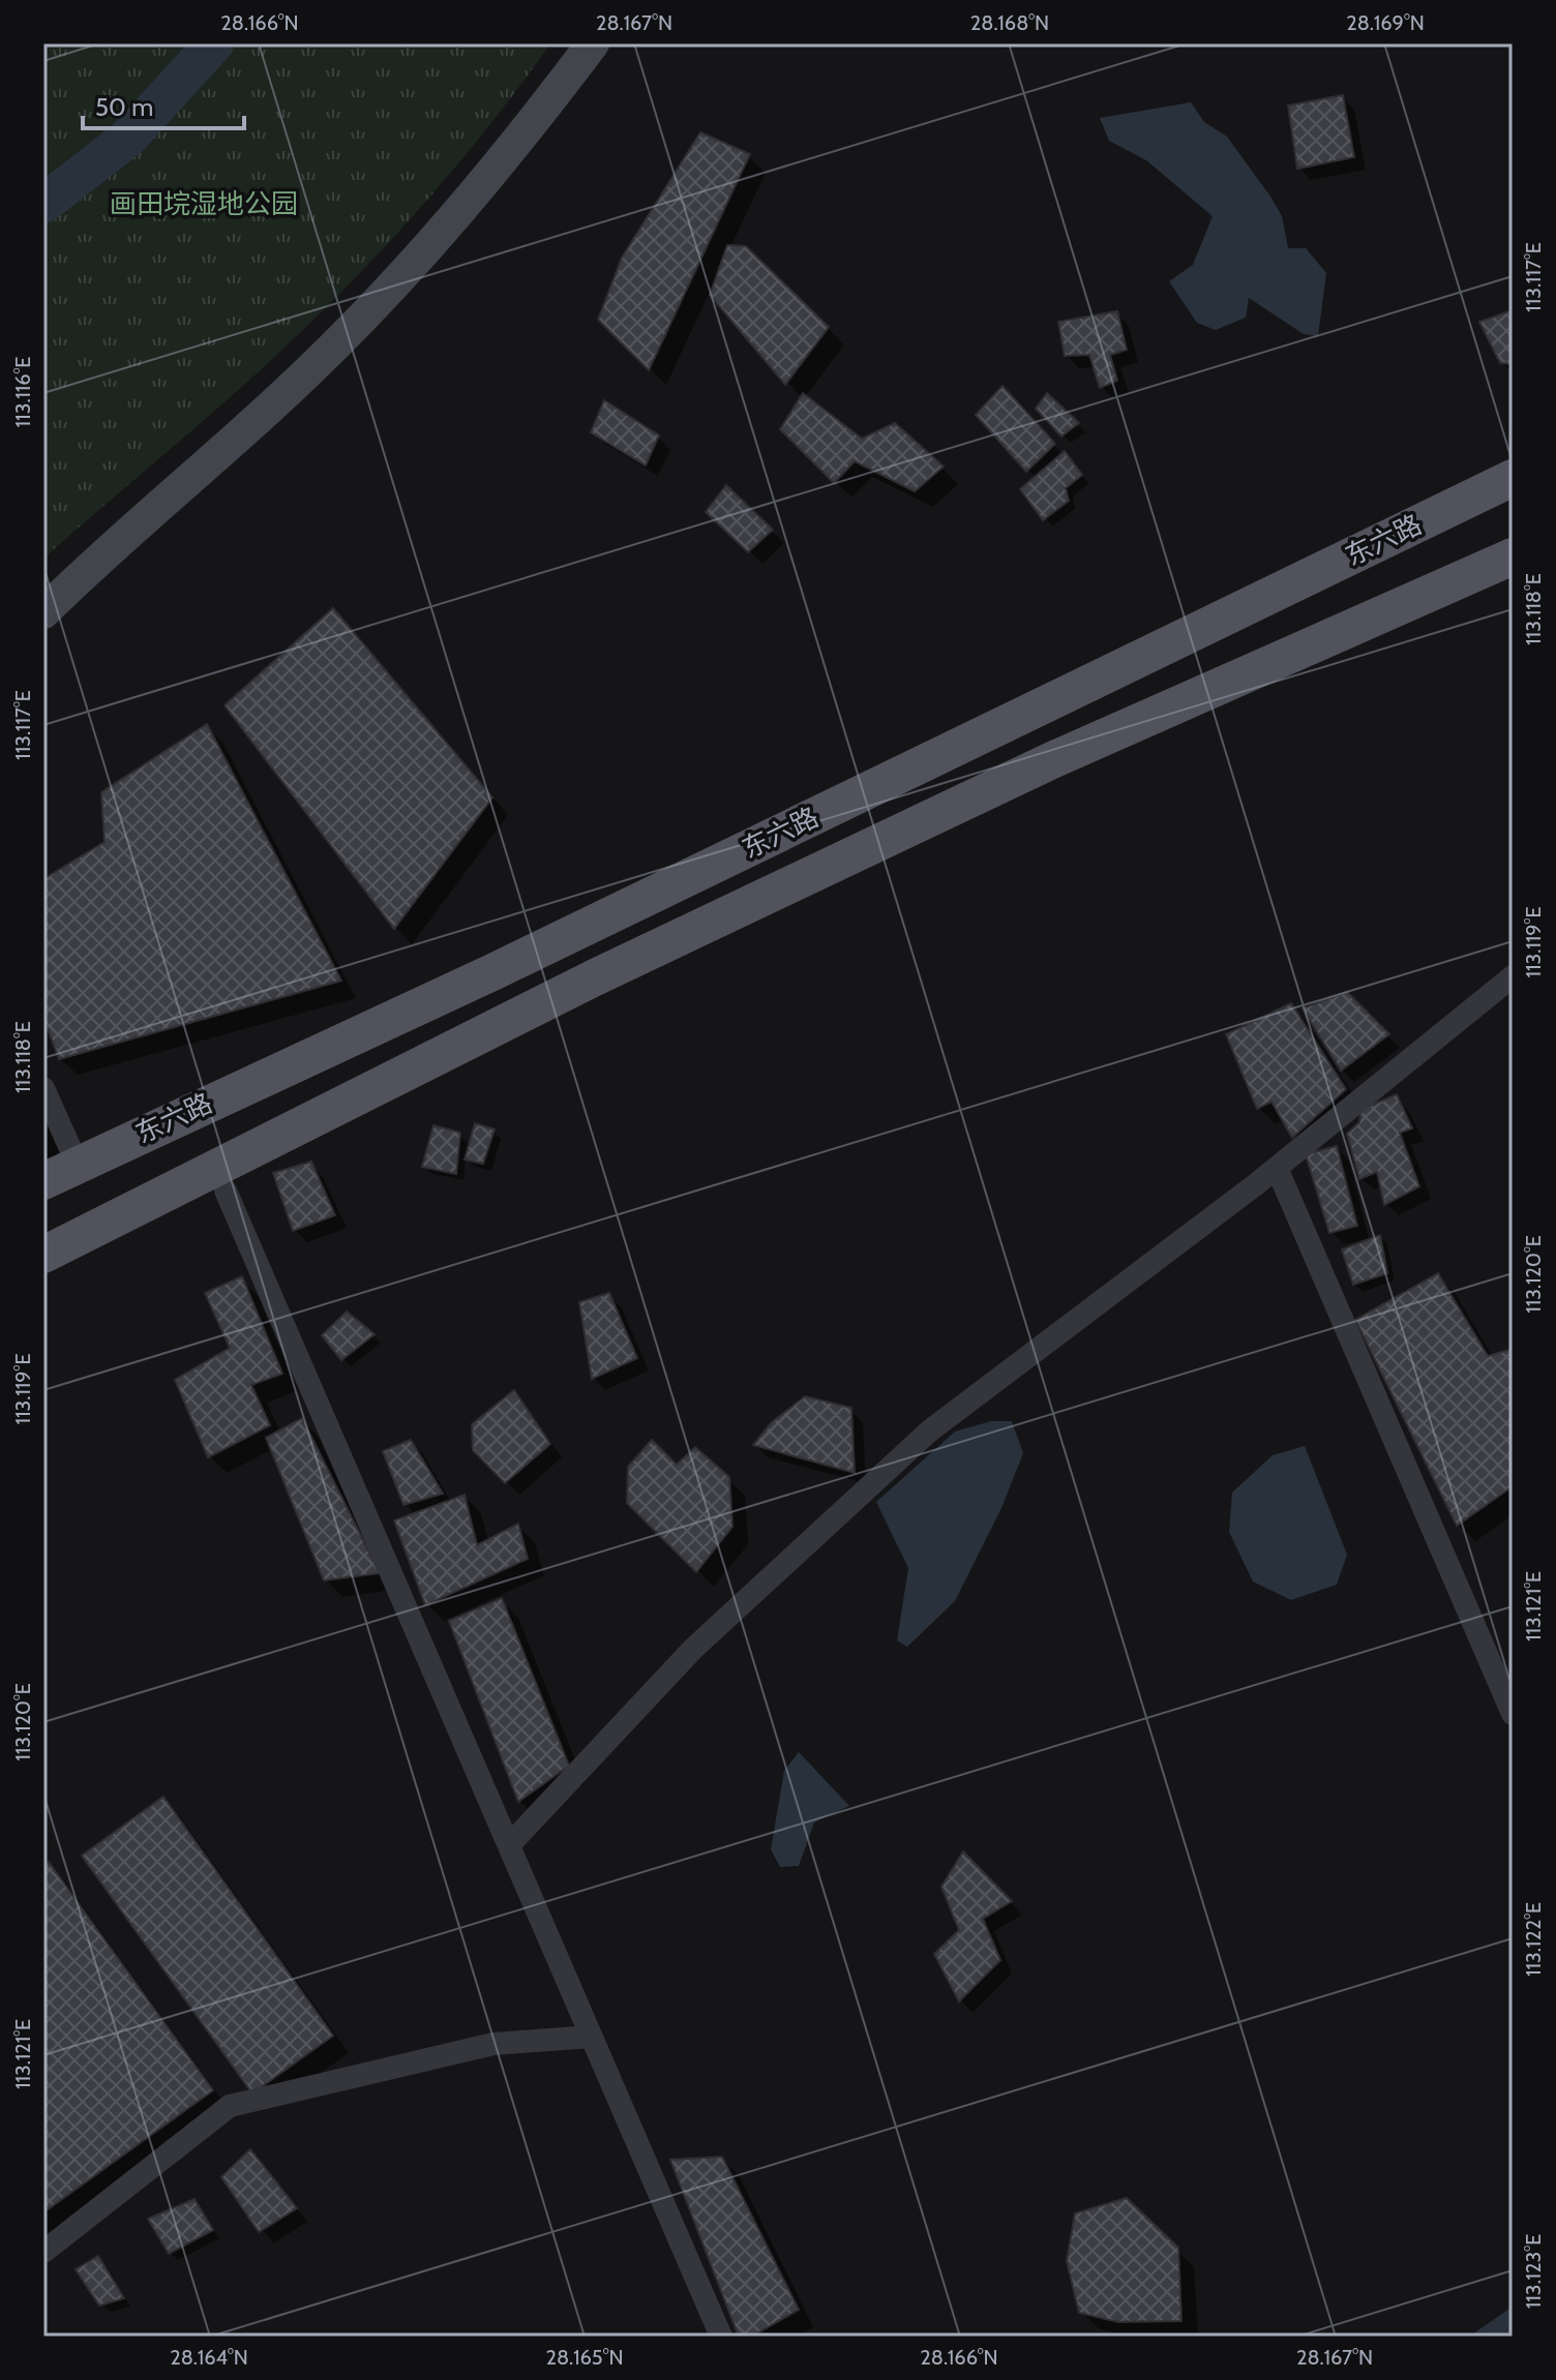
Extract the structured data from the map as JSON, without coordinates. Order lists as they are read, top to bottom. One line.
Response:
{"streets":{"main road":["东六路"]},"parks":["画田垸湿地公园"],"scale_bar":"50 m","coordinates":["28.166°N","28.167°N","28.168°N","28.169°N","113.117°E","113.116°E","113.118°E","113.119°E","113.120°E","113.121°E","113.122°E","113.123°E","28.164°N","28.165°N"]}
